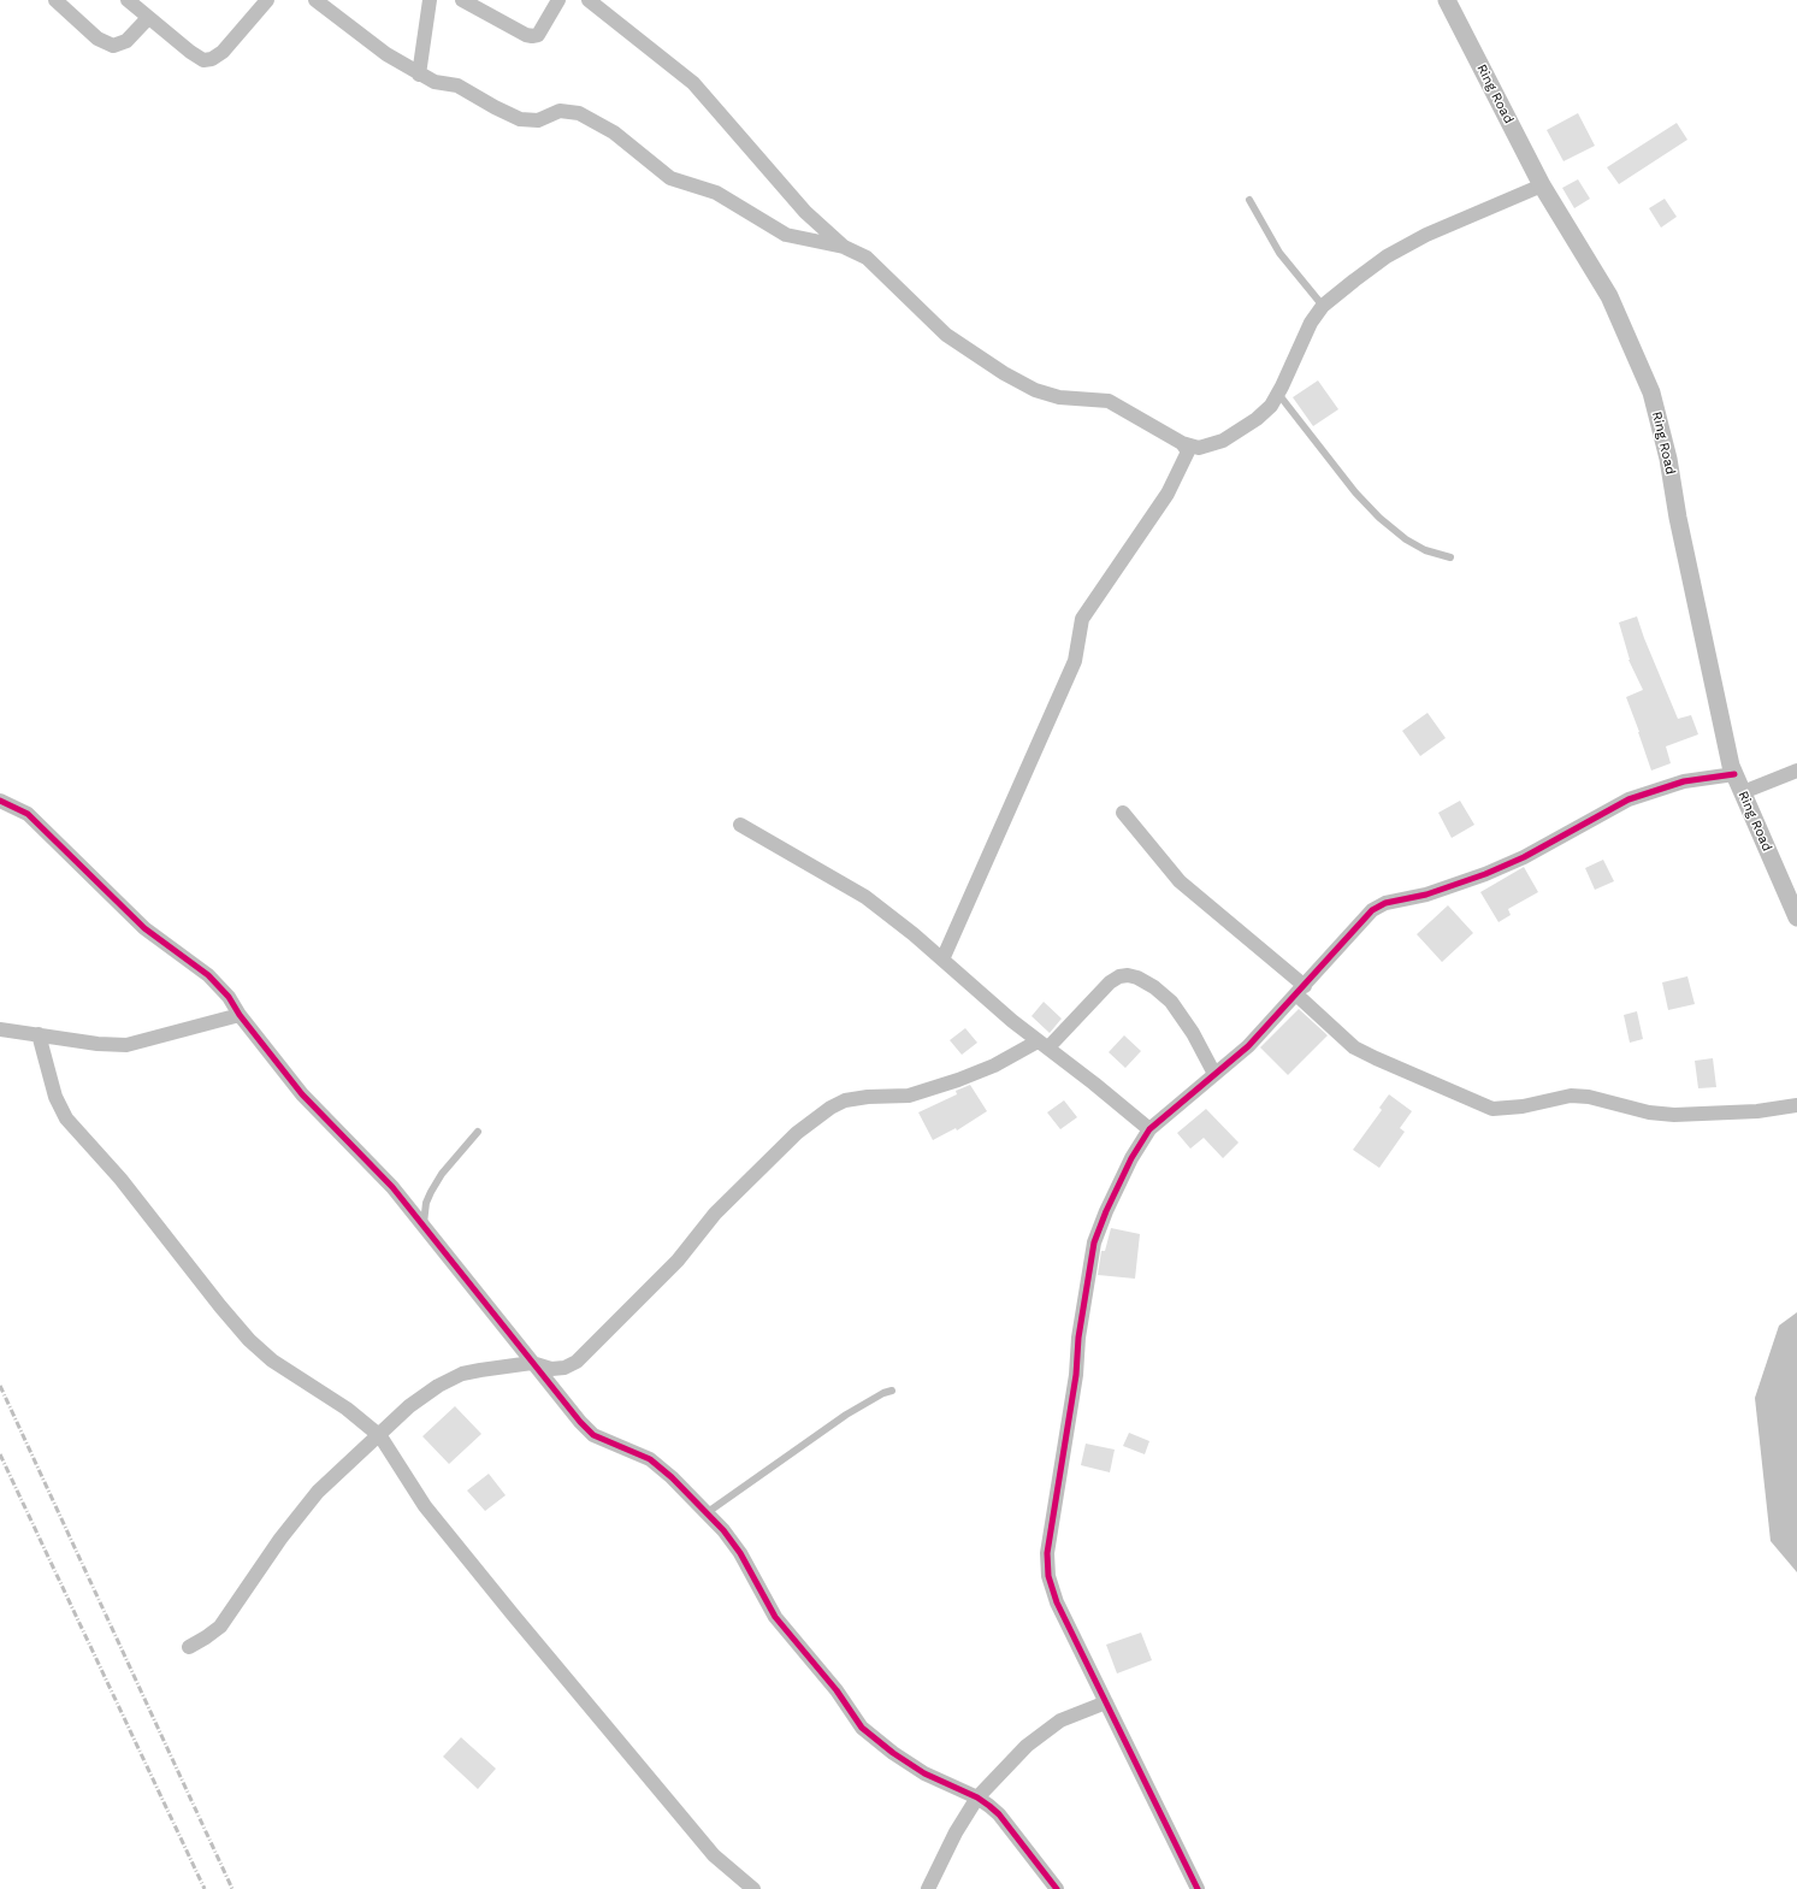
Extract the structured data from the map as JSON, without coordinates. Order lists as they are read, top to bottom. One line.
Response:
{"streets":{"street":["Ring Road"]}}
